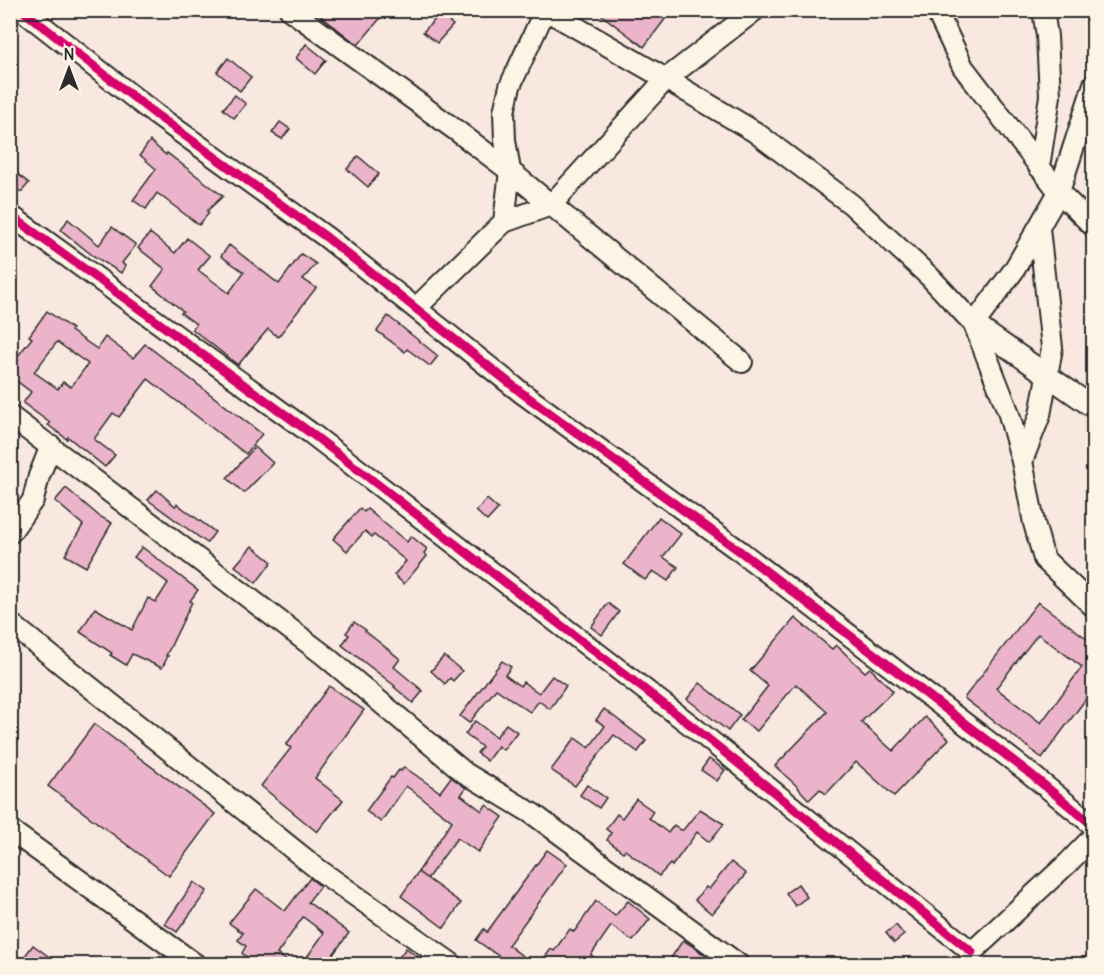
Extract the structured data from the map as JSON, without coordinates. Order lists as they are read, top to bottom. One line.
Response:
{"north":"top"}
